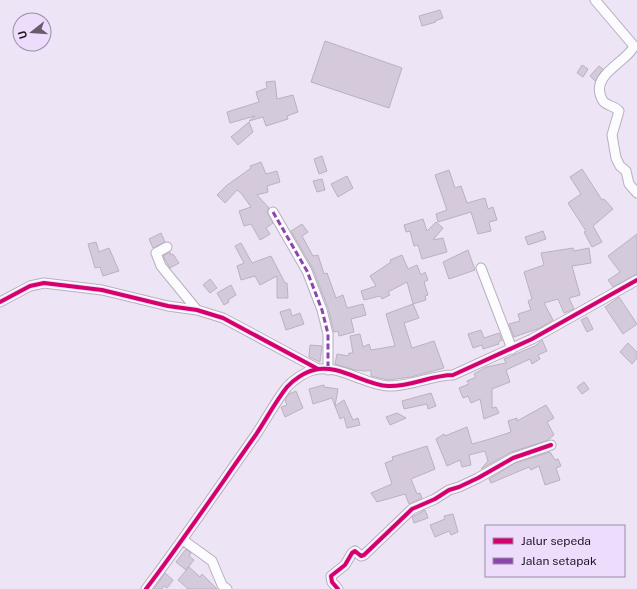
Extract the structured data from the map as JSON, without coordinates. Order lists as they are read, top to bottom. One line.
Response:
{"legend":["Jalur sepeda","Jalan setapak"],"north":"left"}
